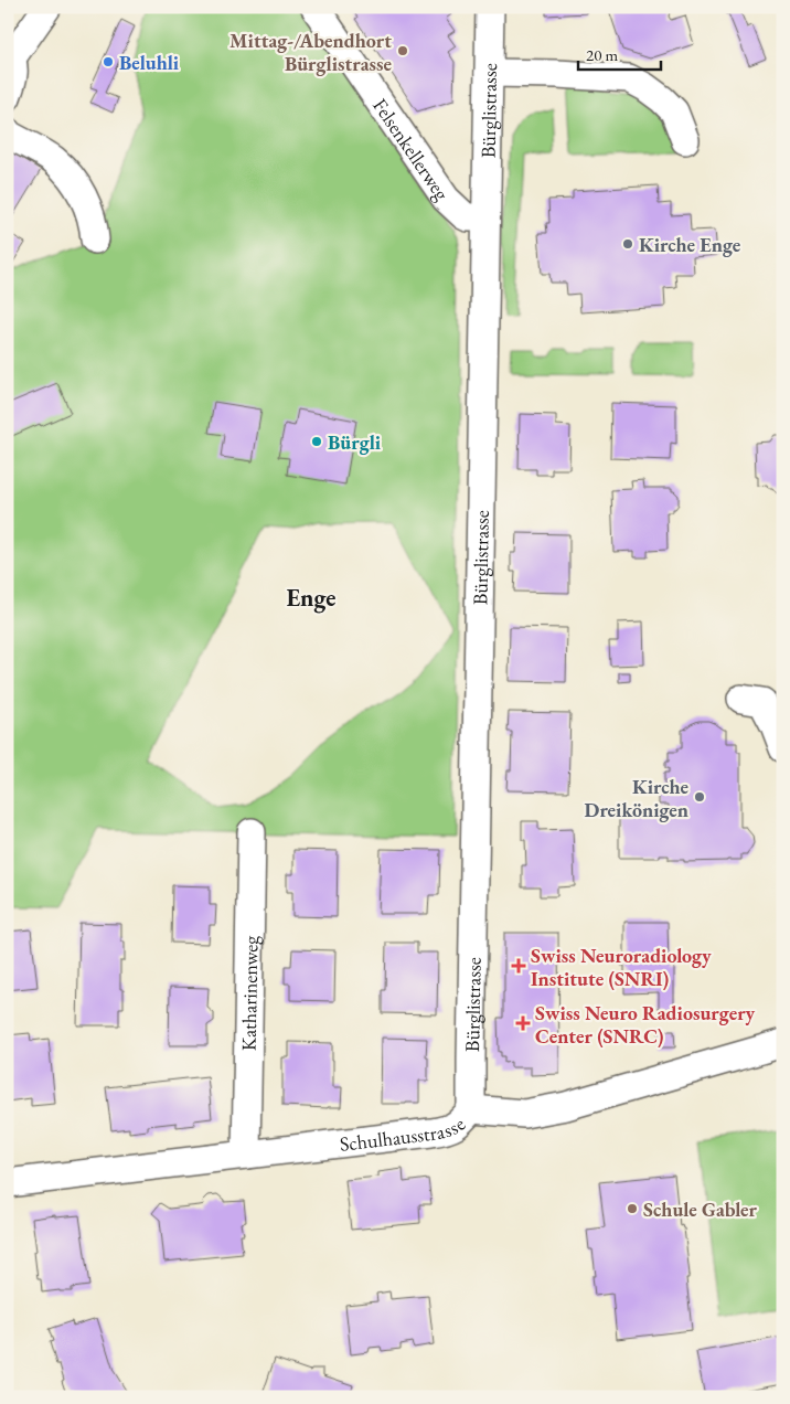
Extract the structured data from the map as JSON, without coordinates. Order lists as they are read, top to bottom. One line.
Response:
{"streets":{"street":["Bürglistrasse","Felsenkellerweg","Katharinenweg","Schulhausstrasse"]},"crossings":[["Bürglistrasse","Felsenkellerweg"],["Bürglistrasse","Schulhausstrasse"],["Katharinenweg","Schulhausstrasse"]],"districts":["Enge"],"places":{"other":["Mittag-/Abendhort Bürglistrasse","Beluhli","Kirche Enge","Bürgli","Kirche Dreikönigen","Schule Gabler"],"health":["Swiss Neuroradiology Institute (SNRI)","Swiss Neuro Radiosurgery Center (SNRC)"]},"scale_bar":"20 m"}
